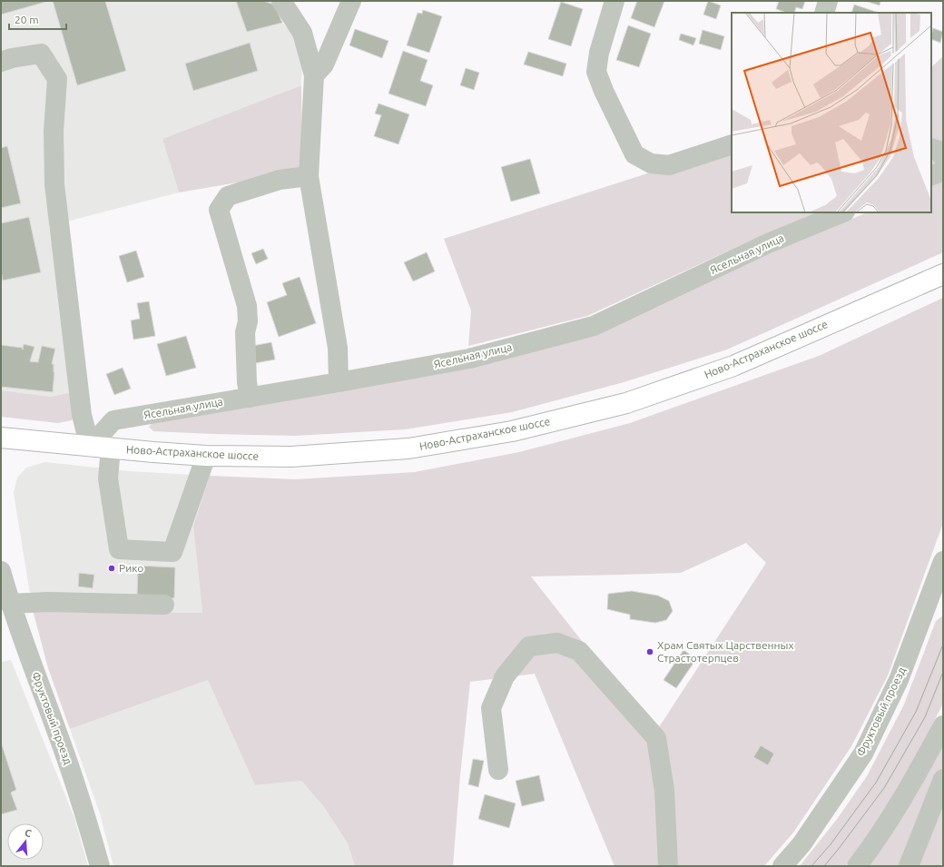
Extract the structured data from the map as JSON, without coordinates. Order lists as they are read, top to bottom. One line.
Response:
{"streets":{"main road":["Ново-Астраханское шоссе"],"street":["Ясельная улица","Фруктовый проезд"]},"crossings":[["Ясельная улица","Ново-Астраханское шоссе"]],"places":["Рико","Храм Святых Царственных Страстотерпцев"],"scale_bar":"20 m","north":"top"}
